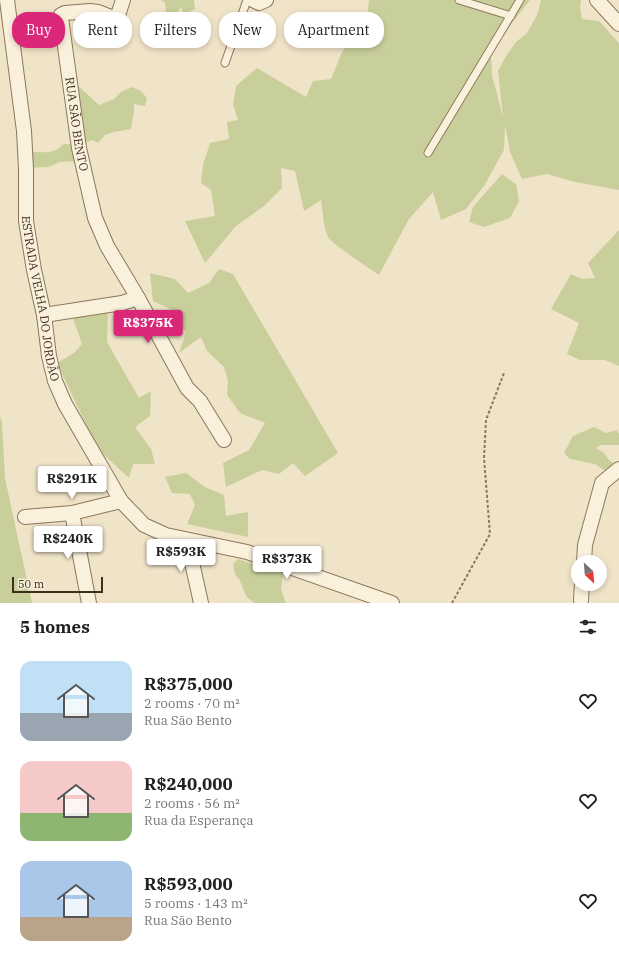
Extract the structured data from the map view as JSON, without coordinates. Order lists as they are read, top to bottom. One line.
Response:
{"streets":{"street":["RUA SÃO BENTO","ESTRADA VELHA DO JORDÃO"]},"scale_bar":"50 m","north":"bottom right","page":{"chip":["Buy","Rent","Filters","New","Apartment"],"price":["R$375K","R$291K","R$240K","R$593K","R$373K"],"scale":"50 m","heading":"5 homes","list":[{"name":"R$375,000","note":"2 rooms · 70 m² · Rua São Bento"},{"name":"R$240,000","note":"2 rooms · 56 m² · Rua da Esperança"},{"name":"R$593,000","note":"5 rooms · 143 m² · Rua São Bento"}]}}
